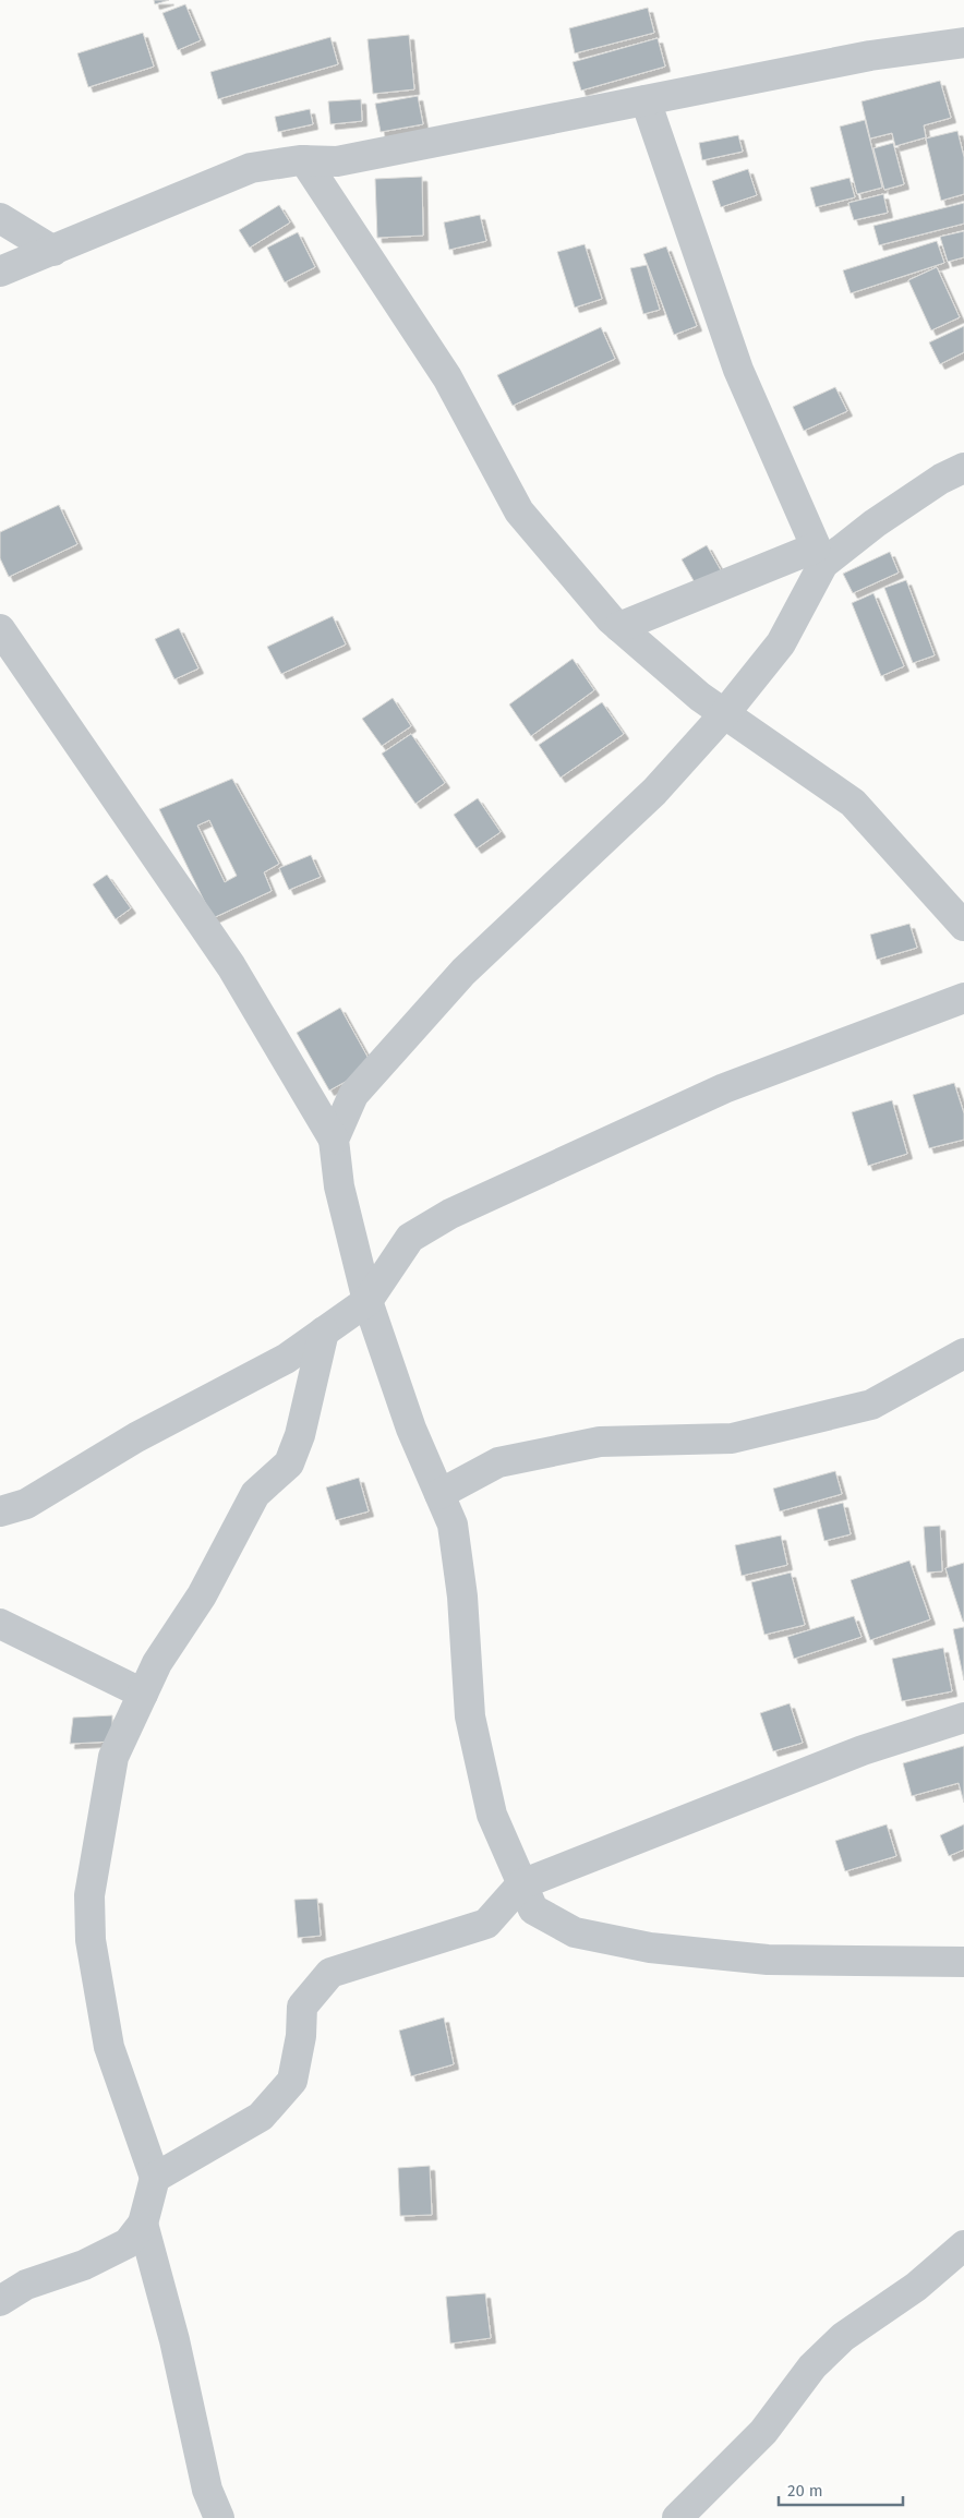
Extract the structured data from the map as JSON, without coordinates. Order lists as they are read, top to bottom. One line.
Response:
{"scale_bar":"20 m"}
